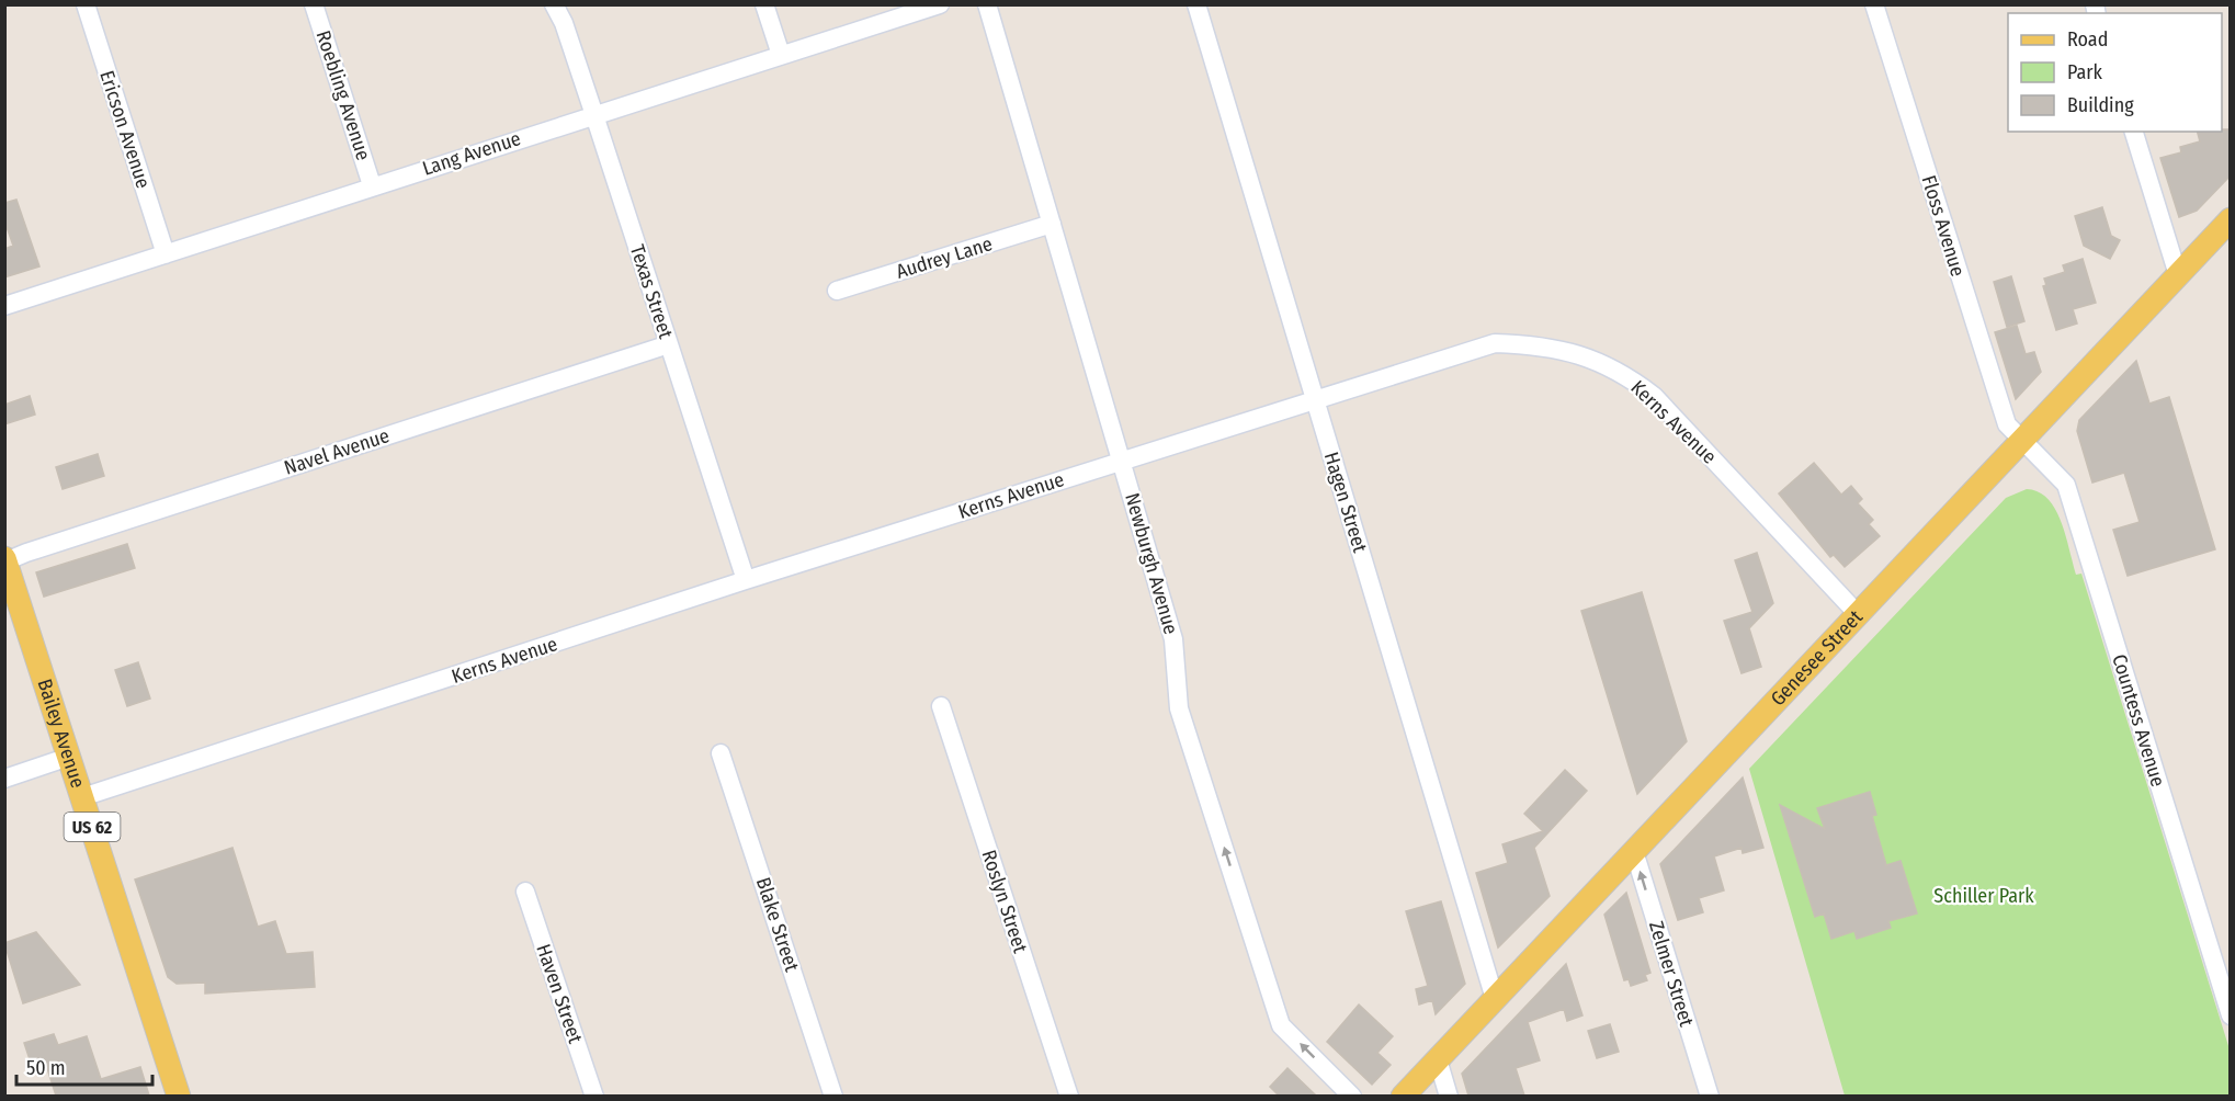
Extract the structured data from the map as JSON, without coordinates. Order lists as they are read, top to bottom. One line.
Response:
{"streets":{"main road":["Genesee Street","Bailey Avenue","US 62"],"street":["Roebling Avenue","Ericson Avenue","Lang Avenue","Floss Avenue","Audrey Lane","Texas Street","Kerns Avenue","Navel Avenue","Hagen Street","Newburgh Avenue","Countess Avenue","Roslyn Street","Blake Street","Zelmer Street","Haven Street"]},"crossings":[["Roebling Avenue","Lang Avenue"],["Ericson Avenue","Lang Avenue"],["Lang Avenue","Texas Street"],["Floss Avenue","Genesee Street"],["Floss Avenue","Countess Avenue"],["Audrey Lane","Newburgh Avenue"],["Texas Street","Kerns Avenue"],["Texas Street","Navel Avenue"],["Kerns Avenue","Hagen Street"],["Kerns Avenue","Newburgh Avenue"],["Kerns Avenue","Genesee Street"],["Kerns Avenue","Bailey Avenue"],["Navel Avenue","Bailey Avenue"],["Hagen Street","Genesee Street"],["Genesee Street","Countess Avenue"],["Genesee Street","Zelmer Street"]],"one_way":["Newburgh Avenue","Zelmer Street"],"parks":["Schiller Park"],"legend":["Road","Park","Building"],"scale_bar":"50 m"}
